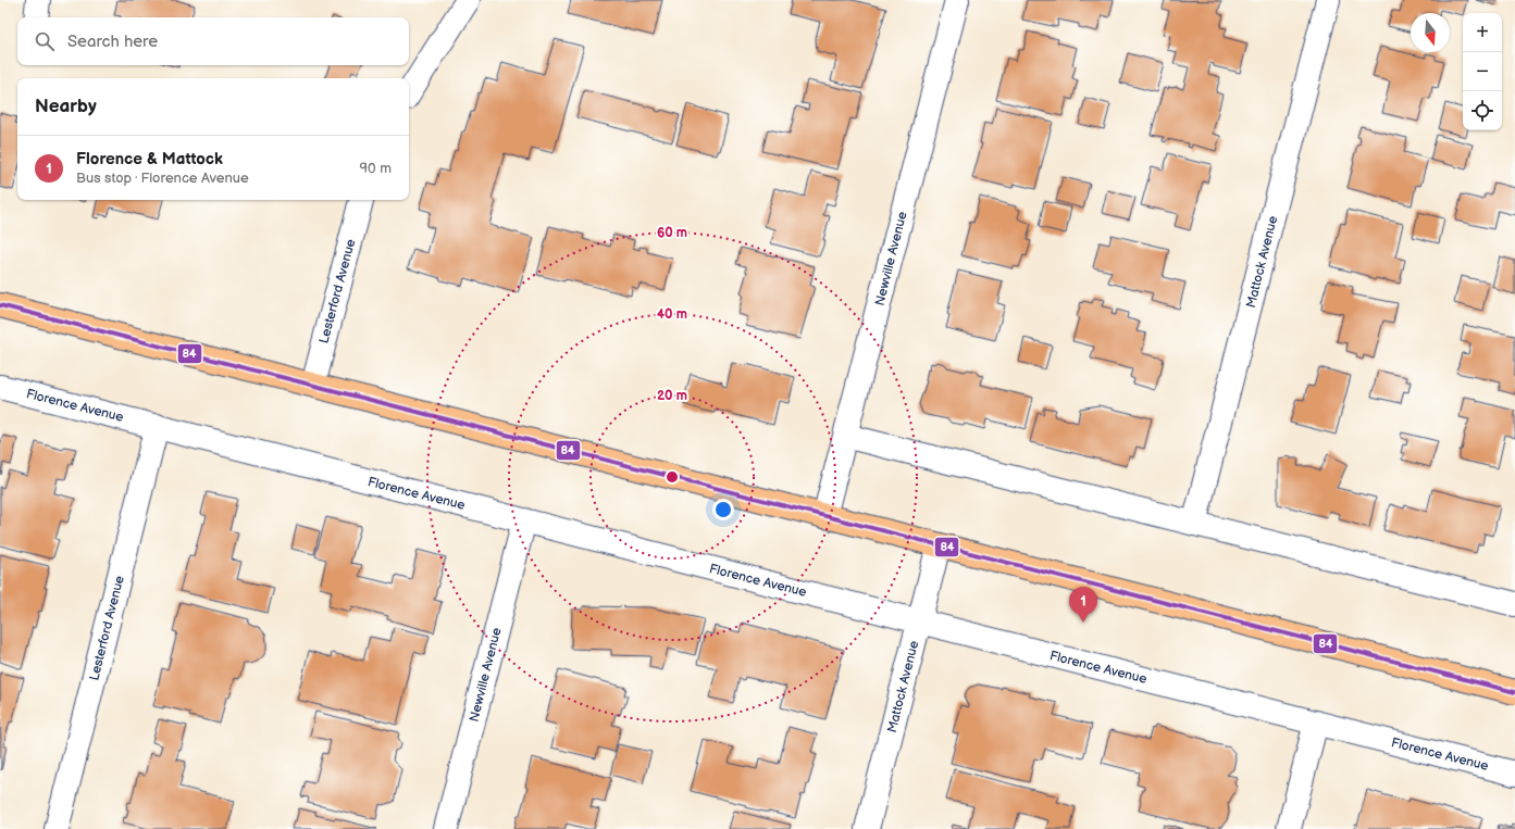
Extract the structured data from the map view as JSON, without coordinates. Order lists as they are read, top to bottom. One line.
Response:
{"streets":{"street":["Newville Avenue","Mattock Avenue","Lesterford Avenue","Florence Avenue"]},"crossings":[["Newville Avenue","Florence Avenue"],["Mattock Avenue","Florence Avenue"],["Lesterford Avenue","Florence Avenue"]],"lines":["transit line 84"],"north":"bottom","page":{"map_buttons":["+","−"],"search":"Search here","heading":"Nearby","list":[{"mark":"1","name":"Florence & Mattock","note":"Bus stop · Florence Avenue","value":"90 m"}],"pins":"1"},"rings":["60 m","40 m","20 m"]}
